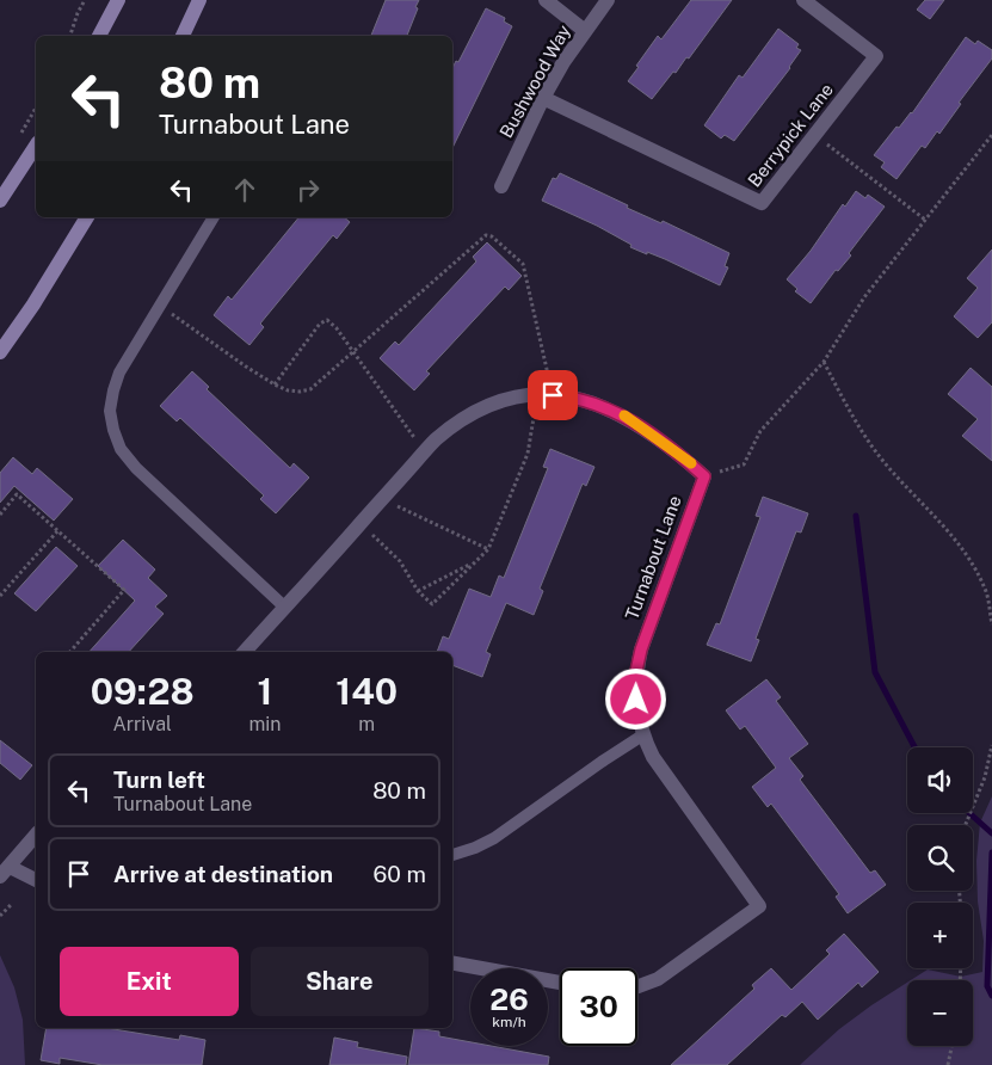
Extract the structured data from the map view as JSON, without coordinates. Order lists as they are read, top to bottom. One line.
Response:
{"streets":{"street":["Bushwood Way","Berrypick Lane","Turnabout Lane"]},"crossings":[["Bushwood Way","Berrypick Lane"]],"page":{"turn":["80 m","Turnabout Lane"],"eta":["09:28","Arrival","1","min","140","m"],"map_buttons":["+","−"],"list":[{"name":"Turn left","note":"Turnabout Lane","value":"80 m"},{"name":"Arrive at destination","value":"60 m"}],"buttons":["Exit","Share"],"speed":"26 km/h","limit":"30"}}
